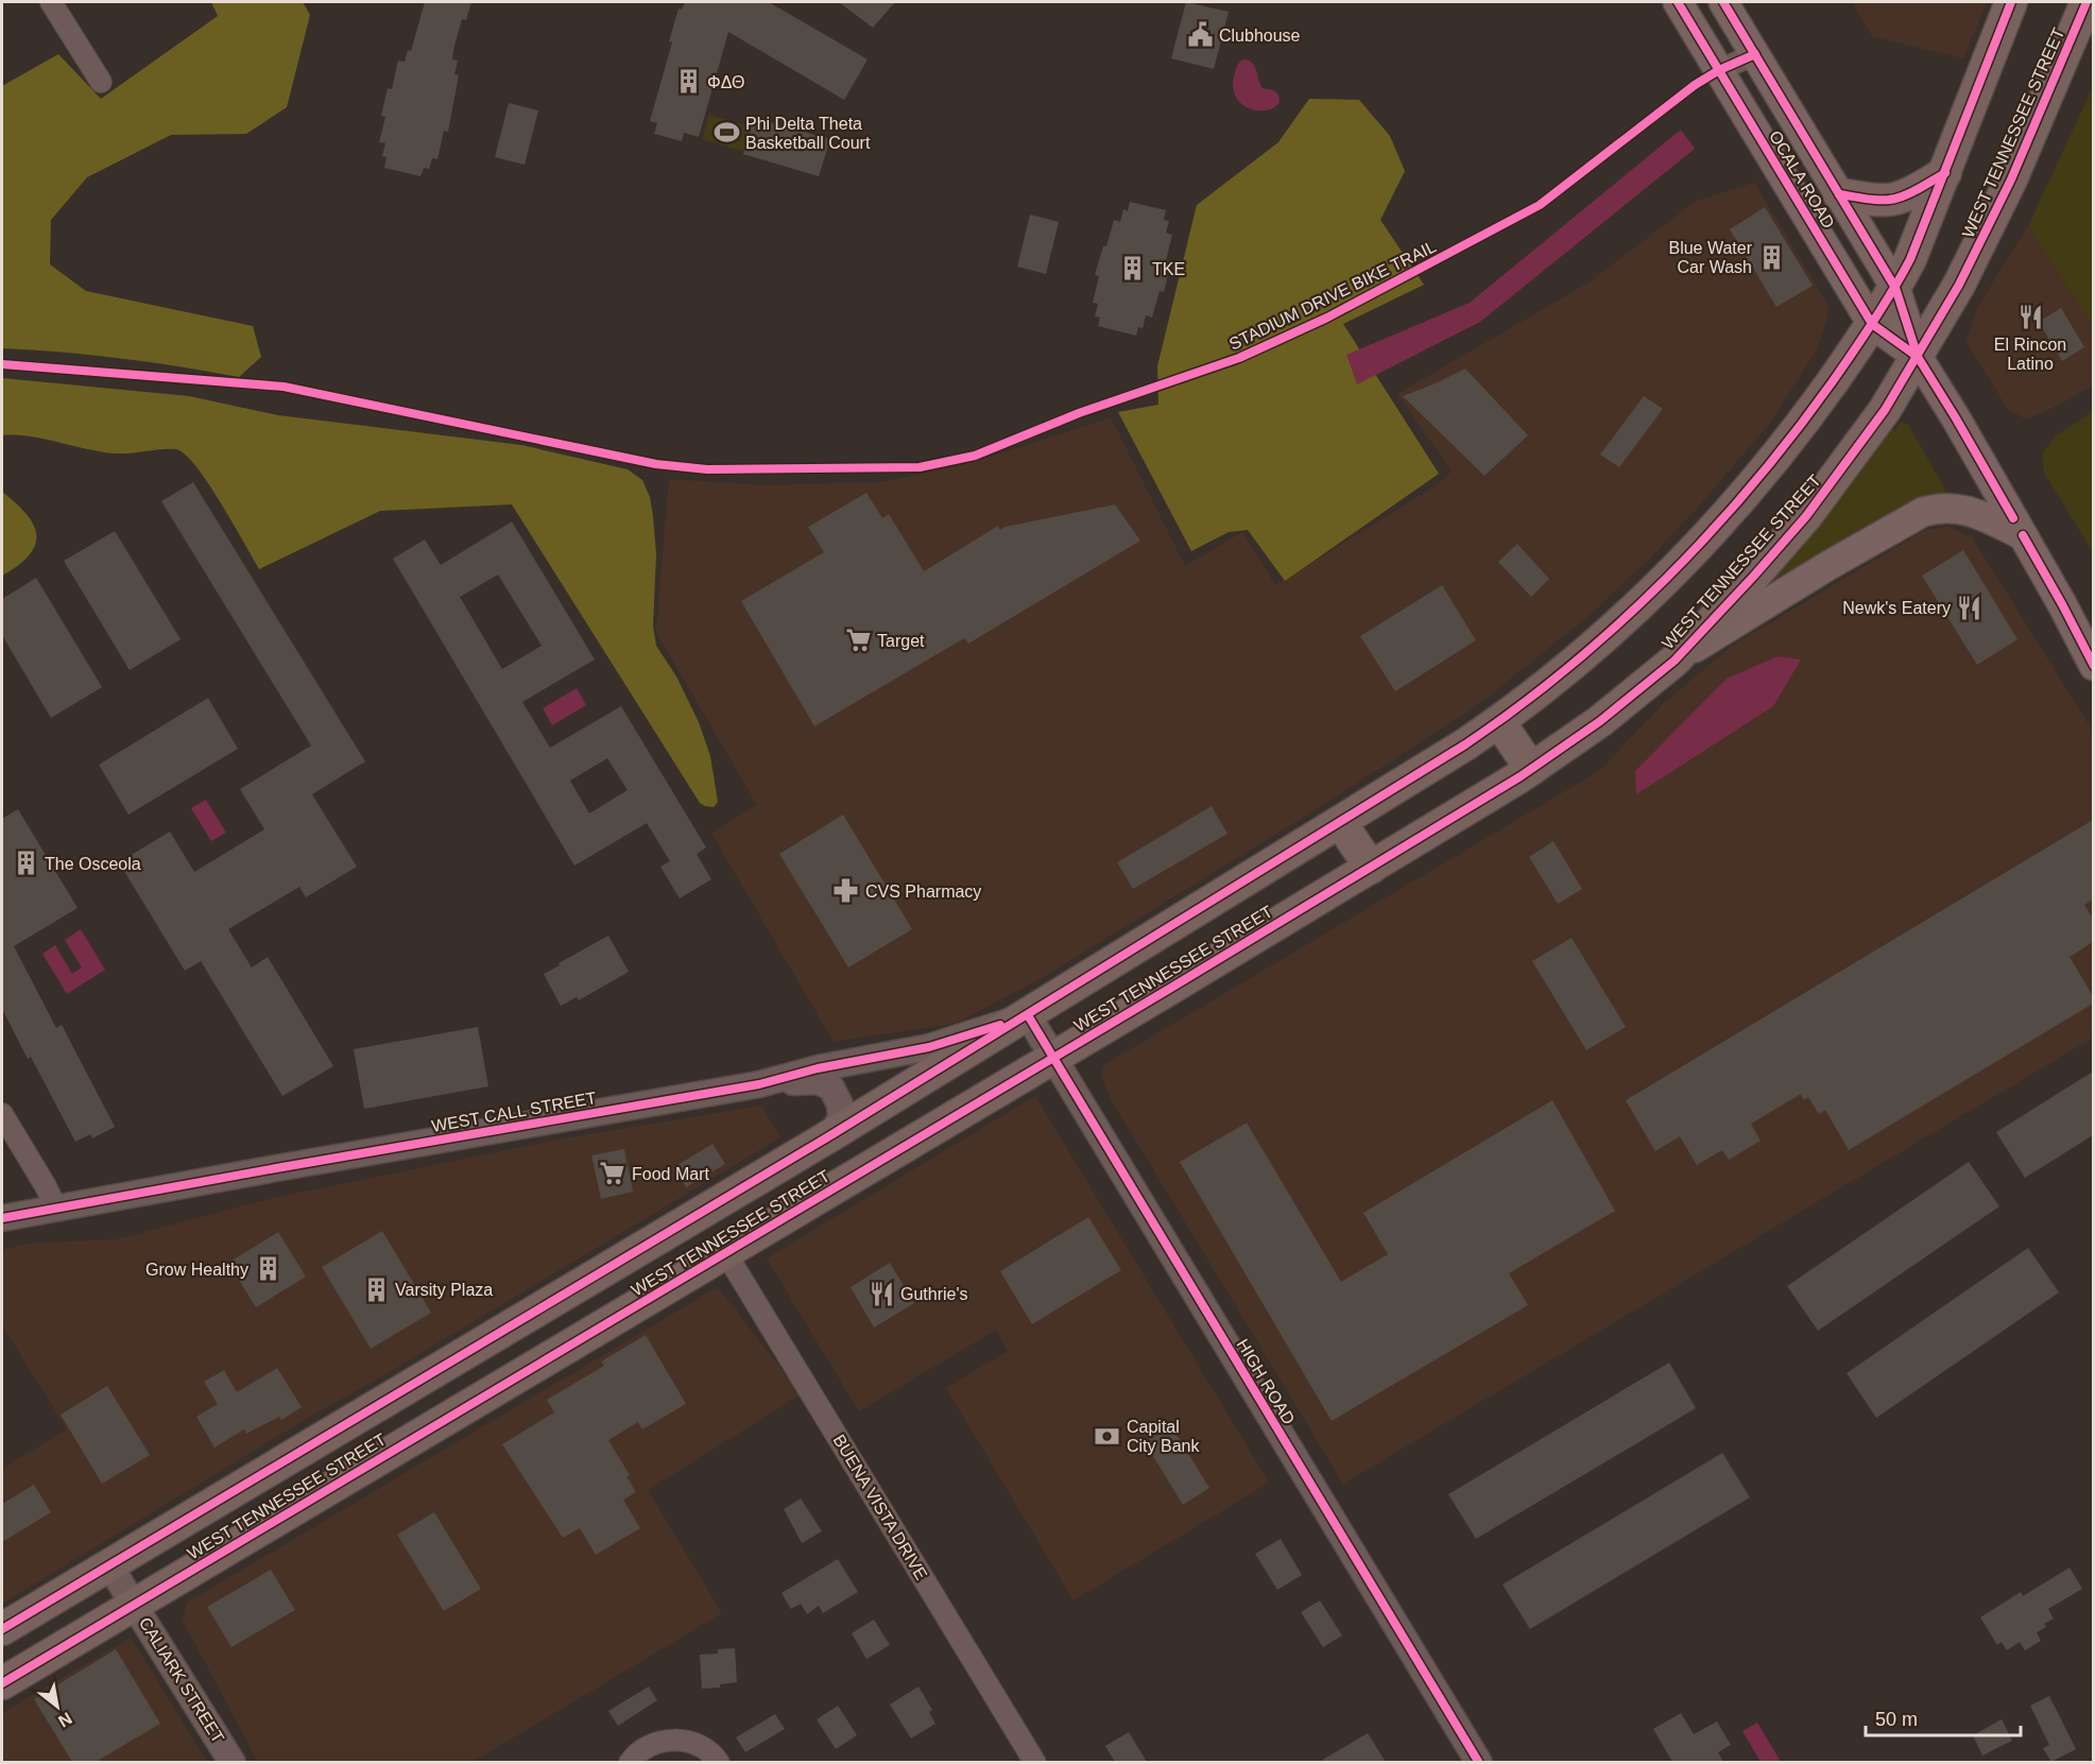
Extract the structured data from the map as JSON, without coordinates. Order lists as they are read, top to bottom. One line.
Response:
{"streets":{"main road":["WEST TENNESSEE STREET","OCALA ROAD"],"street":["WEST CALL STREET","HIGH ROAD","BUENA VISTA DRIVE","CALIARK STREET"],"cycle path":["STADIUM DRIVE BIKE TRAIL"]},"crossings":[["WEST TENNESSEE STREET","OCALA ROAD"],["WEST TENNESSEE STREET","WEST CALL STREET"],["WEST TENNESSEE STREET","HIGH ROAD"],["WEST TENNESSEE STREET","BUENA VISTA DRIVE"],["WEST TENNESSEE STREET","CALIARK STREET"],["WEST CALL STREET","HIGH ROAD"]],"places":{"public building":["Clubhouse"],"building":["ΦΔΘ","Blue Water Car Wash","TKE","The Osceola","Grow Healthy","Varsity Plaza"],"sports":["Phi Delta Theta Basketball Court"],"restaurant":["El Rincon Latino","Newk's Eatery","Guthrie's"],"supermarket":["Target","Food Mart"],"pharmacy":["CVS Pharmacy"],"bank":["Capital City Bank"]},"scale_bar":"50 m","north":"bottom right"}
